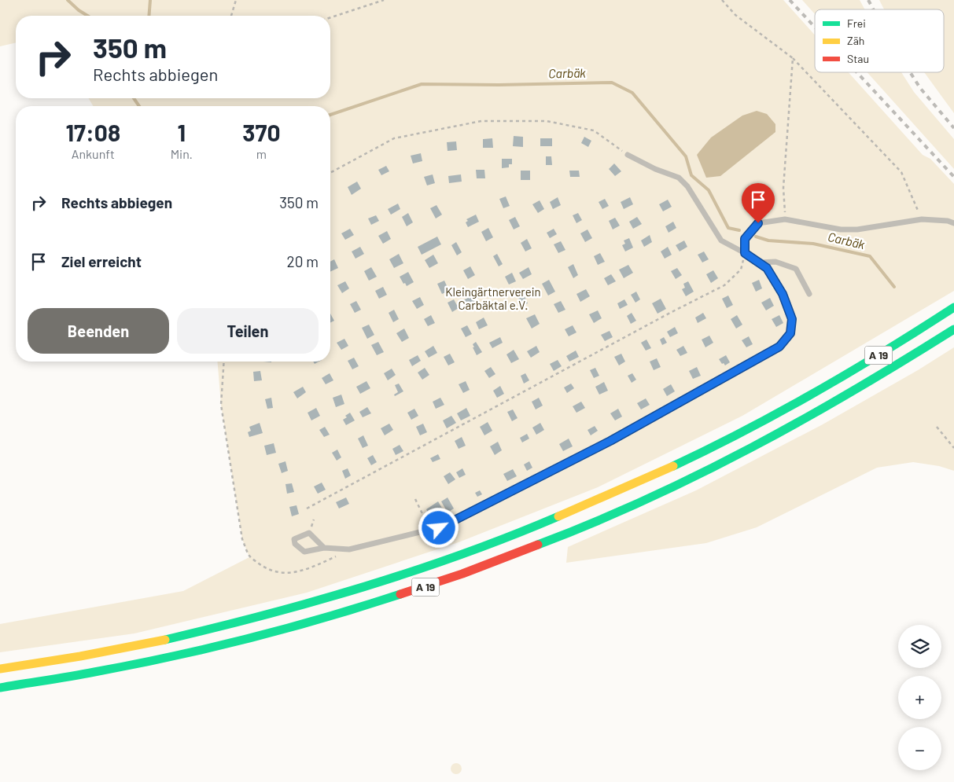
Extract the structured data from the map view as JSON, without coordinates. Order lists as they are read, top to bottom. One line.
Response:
{"streets":{"highway":["A 19"]},"water":["Carbäk"],"parks":["Kleingärtnerverein Carbäktal e.V."],"legend":["Frei","Zäh","Stau"],"page":{"turn":["350 m","Rechts abbiegen"],"eta":["17:08","Ankunft","1","Min.","370","m"],"list":[{"name":"Rechts abbiegen","value":"350 m"},{"name":"Ziel erreicht","value":"20 m"}],"buttons":["Beenden","Teilen"],"map_buttons":["+","−"]}}
